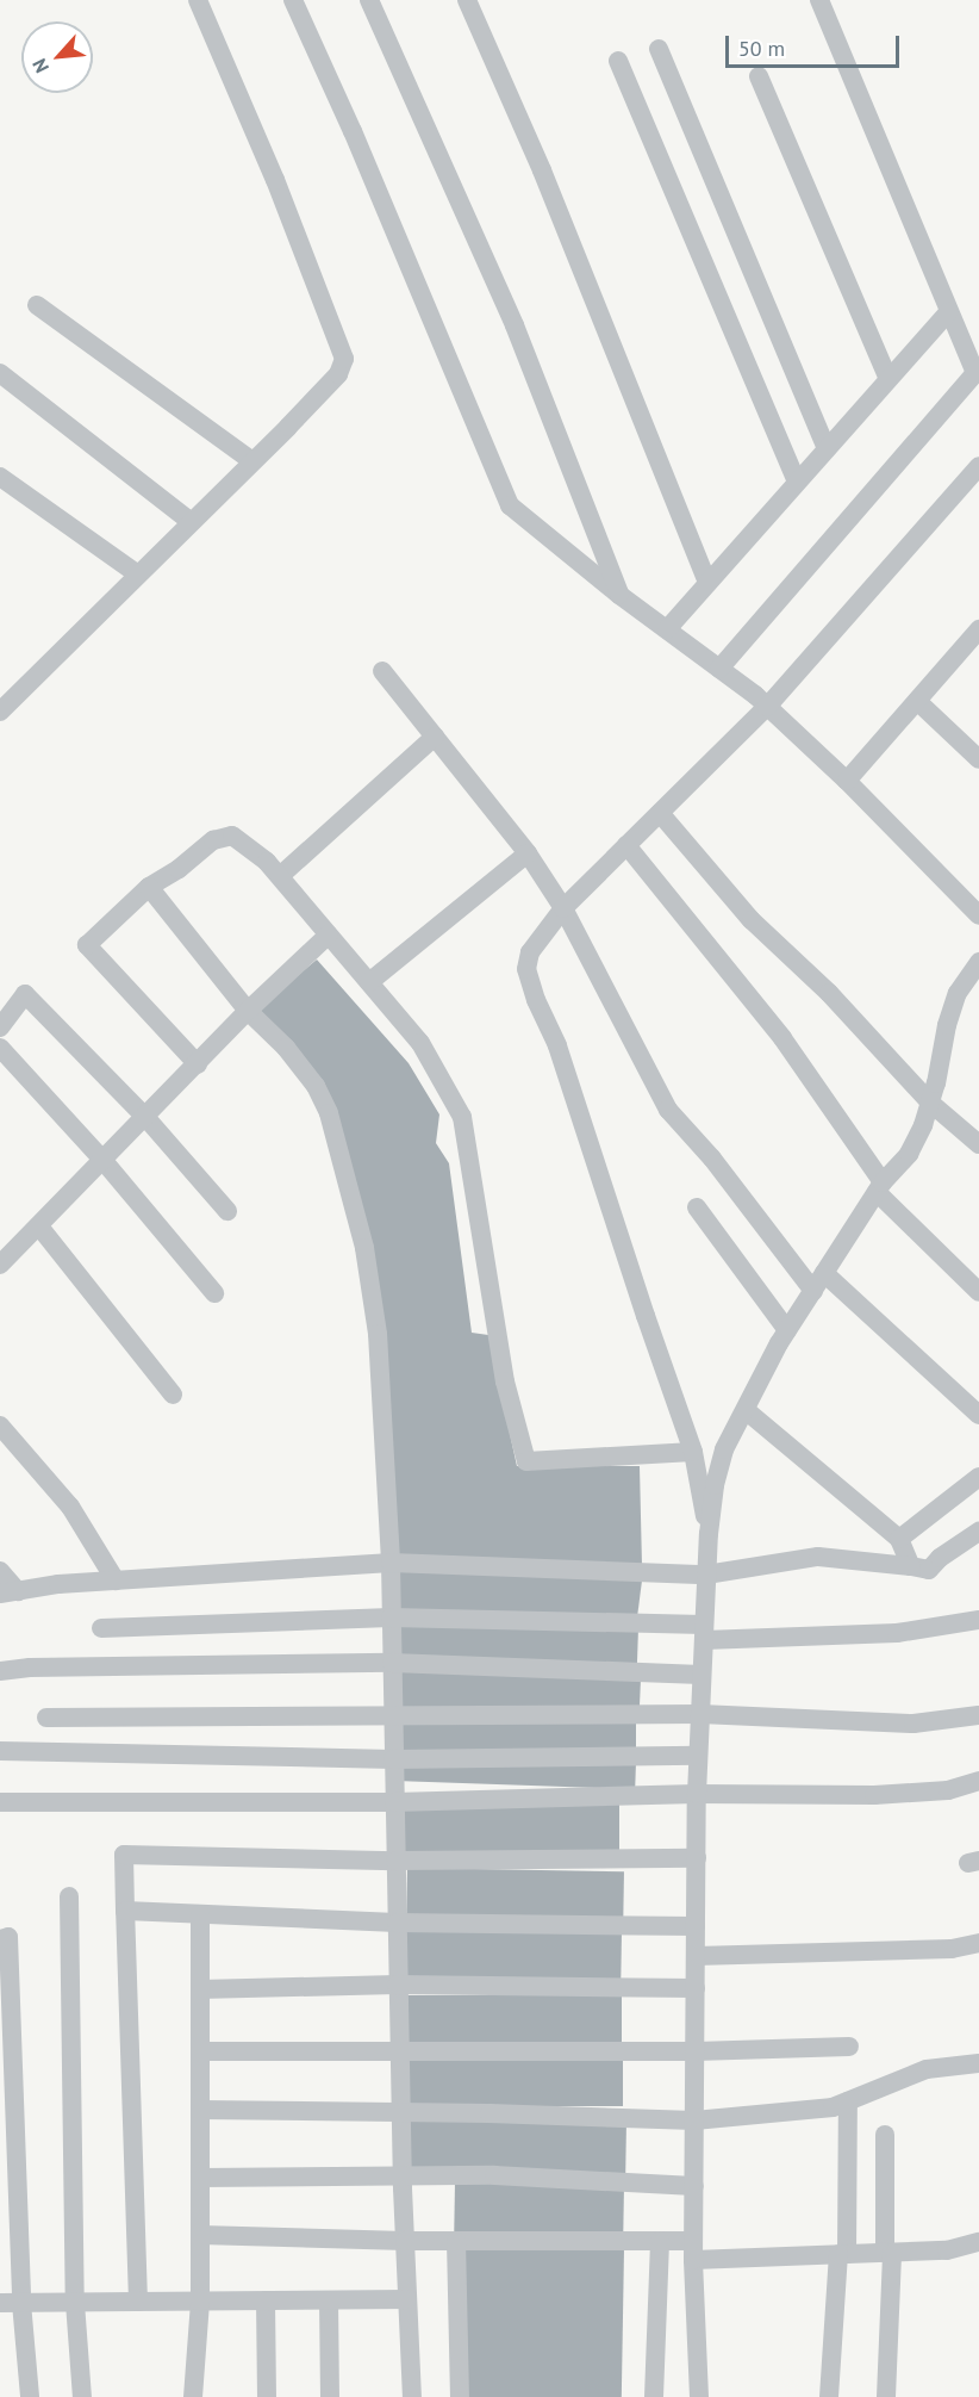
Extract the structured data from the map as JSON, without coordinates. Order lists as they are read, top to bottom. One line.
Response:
{"scale_bar":"50 m","north":"bottom left"}
